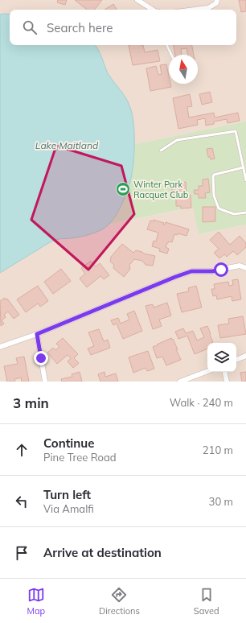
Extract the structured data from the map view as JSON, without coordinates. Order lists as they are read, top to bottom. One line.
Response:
{"water":["Lake Maitland"],"places":{"sports":["Winter Park Racquet Club"]},"north":"top","page":{"search":"Search here","heading":["3 min","Walk · 240 m"],"list":[["Continue","Pine Tree Road","210 m"],["Turn left","Via Amalfi","30 m"],"Arrive at destination"],"nav":["Map","Directions","Saved"]}}
